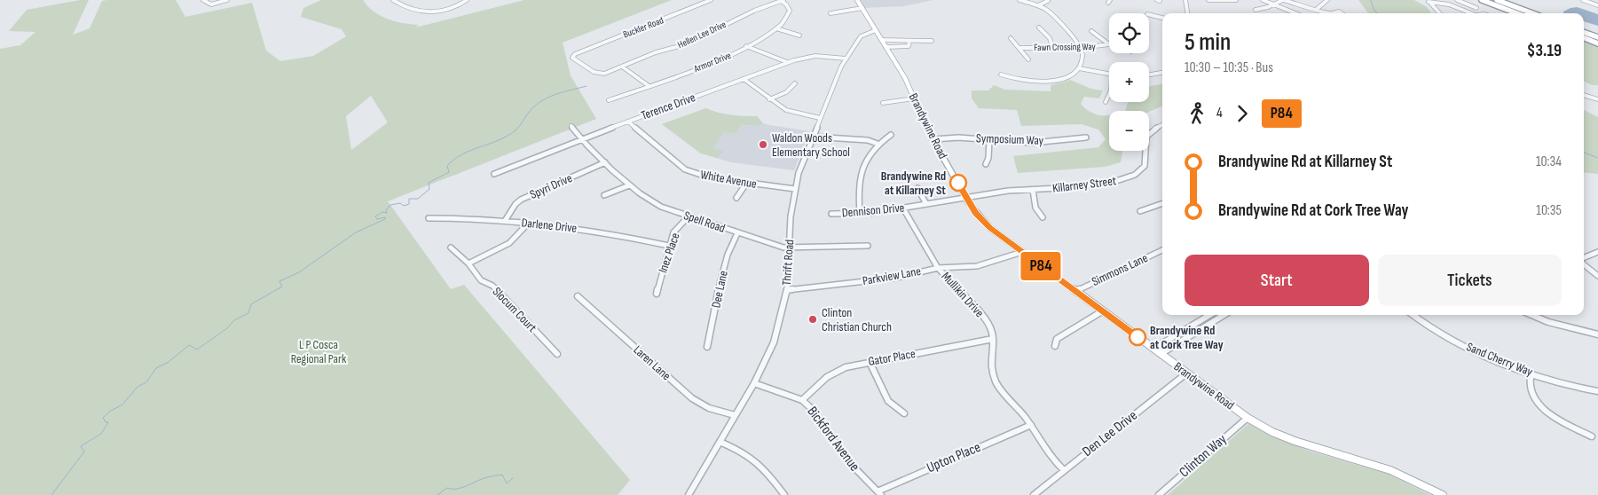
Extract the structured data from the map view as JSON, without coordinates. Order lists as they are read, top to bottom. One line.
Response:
{"streets":{"main road":["Brandywine Road"],"street":["Buckler Road","Hellen Lee Drive","Fawn Crossing Way","Armor Drive","Terence Drive","Symposium Way","White Avenue","Killarney Street","Spyri Drive","Dennison Drive","Spell Road","Darlene Drive","Inez Place","Thrift Road","Simmons Lane","Parkview Lane","Dee Lane","Mullikin Drive","Slocum Court","Gator Place","Sand Cherry Way","Laren Lane","Den Lee Drive","Bickford Avenue","Clinton Way","Upton Place"]},"crossings":[["Buckler Road","Hellen Lee Drive"],["Hellen Lee Drive","Armor Drive"],["Terence Drive","White Avenue"],["Terence Drive","Spell Road"],["Terence Drive","Thrift Road"],["Brandywine Road","Symposium Way"],["Brandywine Road","Killarney Street"],["Brandywine Road","Dennison Drive"],["Brandywine Road","Thrift Road"],["Brandywine Road","Simmons Lane"],["Brandywine Road","Parkview Lane"],["Brandywine Road","Den Lee Drive"],["Brandywine Road","Clinton Way"],["White Avenue","Thrift Road"],["Killarney Street","Dennison Drive"],["Spyri Drive","Spell Road"],["Spyri Drive","Darlene Drive"],["Dennison Drive","Mullikin Drive"],["Spell Road","Inez Place"],["Spell Road","Thrift Road"],["Spell Road","Dee Lane"],["Darlene Drive","Inez Place"],["Thrift Road","Parkview Lane"],["Thrift Road","Laren Lane"],["Thrift Road","Bickford Avenue"],["Parkview Lane","Mullikin Drive"],["Mullikin Drive","Gator Place"],["Mullikin Drive","Den Lee Drive"],["Mullikin Drive","Upton Place"],["Gator Place","Bickford Avenue"],["Bickford Avenue","Upton Place"]],"parks":["L P Cosca Regional Park"],"places":["Waldon Woods Elementary School","Brandywine Rd at Killarney St","Clinton Christian Church","Brandywine Rd at Cork Tree Way"],"lines":["bus line P84"],"page":{"on_map":"P84","map_buttons":["+","−"],"heading":["5 min","10:30 – 10:35 · Bus","$3.19"],"legs":["4","P84"],"list":[{"name":"Brandywine Rd at Killarney St","value":"10:34"},{"name":"Brandywine Rd at Cork Tree Way","value":"10:35"}],"buttons":["Start","Tickets"]}}
